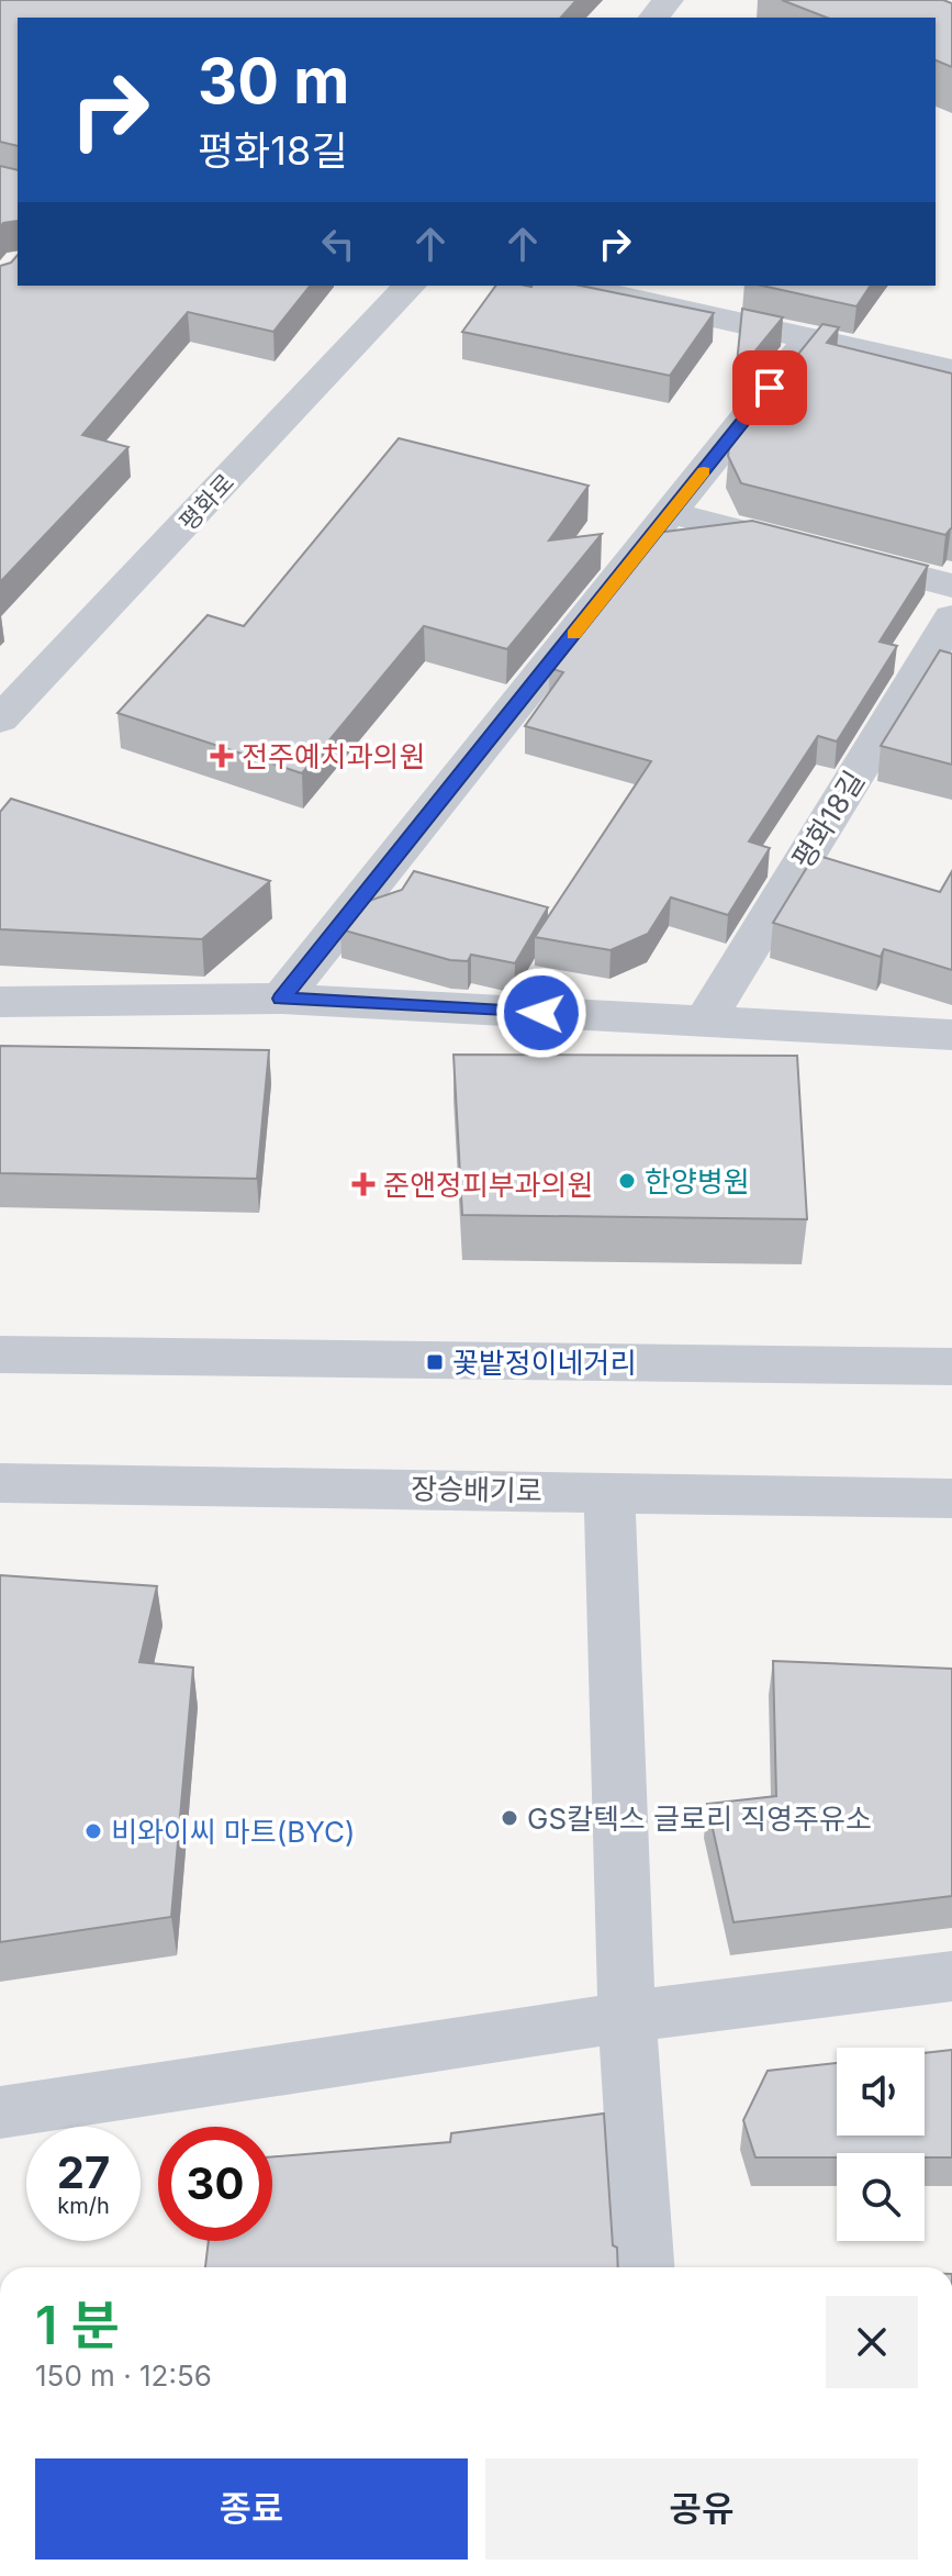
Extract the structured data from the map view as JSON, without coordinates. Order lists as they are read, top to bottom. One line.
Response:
{"streets":{"street":["평화로","평화18길","장승배기로"]},"places":{"health":["전주예치과의원","준앤정피부과의원"],"other":["한양병원","GS칼텍스 글로리 직영주유소","비와이씨 마트(BYC)"],"transit":["꽃밭정이네거리"]},"page":{"turn":["30 m","평화18길"],"speed":"27 km/h","limit":"30","heading":["1 분","150 m · 12:56"],"buttons":["종료","공유"]}}
